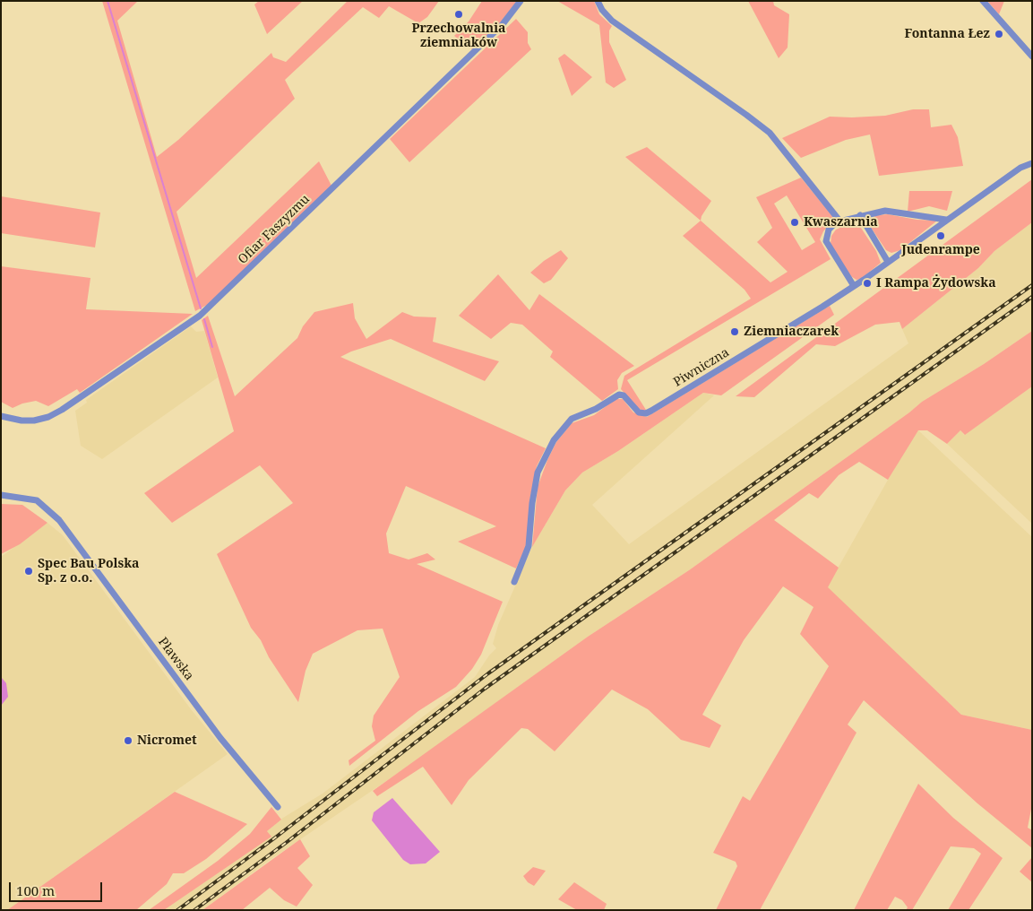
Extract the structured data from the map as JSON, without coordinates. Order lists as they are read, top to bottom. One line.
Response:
{"streets":{"street":["Ofiar Faszyzmu","Piwniczna","Pławska"]},"places":["Przechowalnia ziemniaków","Fontanna Łez","Kwaszarnia","Judenrampe","I Rampa Żydowska","Ziemniaczarek","Spec Bau Polska Sp. z o.o.","Nicromet"],"scale_bar":"100 m"}
